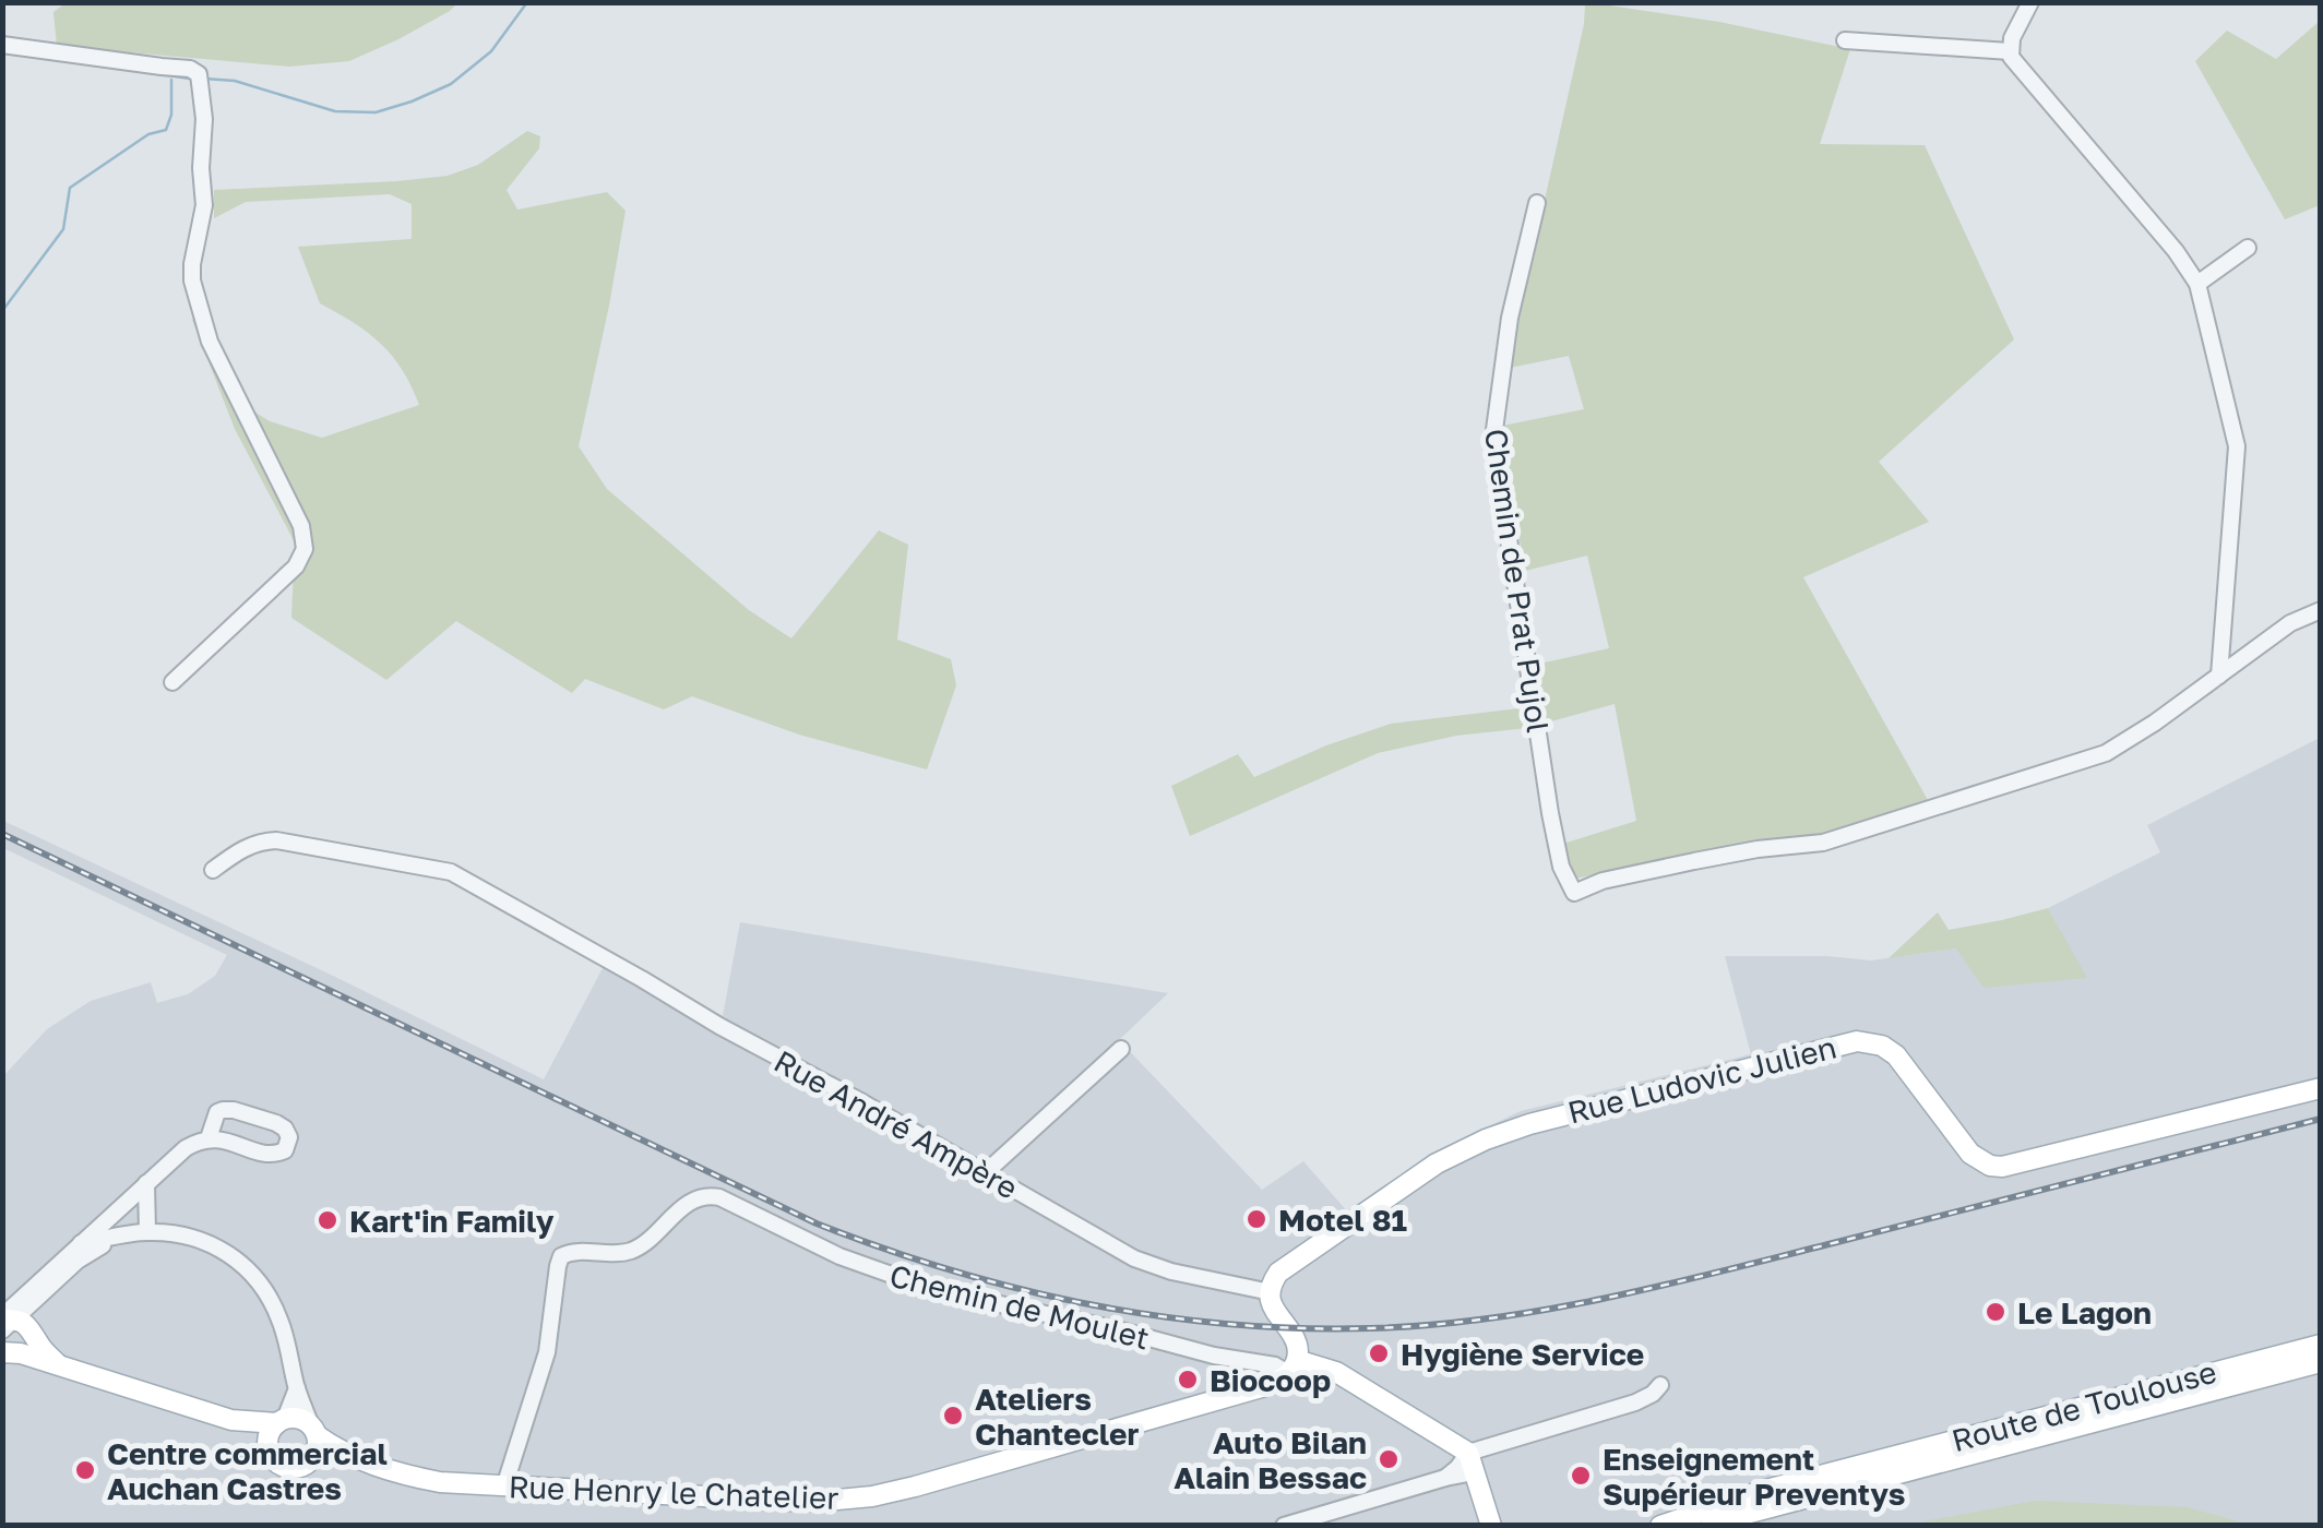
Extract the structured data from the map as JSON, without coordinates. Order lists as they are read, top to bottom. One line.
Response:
{"streets":{"main road":["Rue Ludovic Julien","Route de Toulouse","Rue Henry le Chatelier"],"street":["Chemin de Prat Pujol","Rue André Ampère","Chemin de Moulet"]},"crossings":[["Rue Ludovic Julien","Rue André Ampère"],["Chemin de Moulet","Rue Henry le Chatelier"]],"places":["Motel 81","Kart'in Family","Le Lagon","Hygiène Service","Biocoop","Ateliers Chantecler","Auto Bilan Alain Bessac","Centre commercial Auchan Castres","Enseignement Supérieur Preventys"]}
